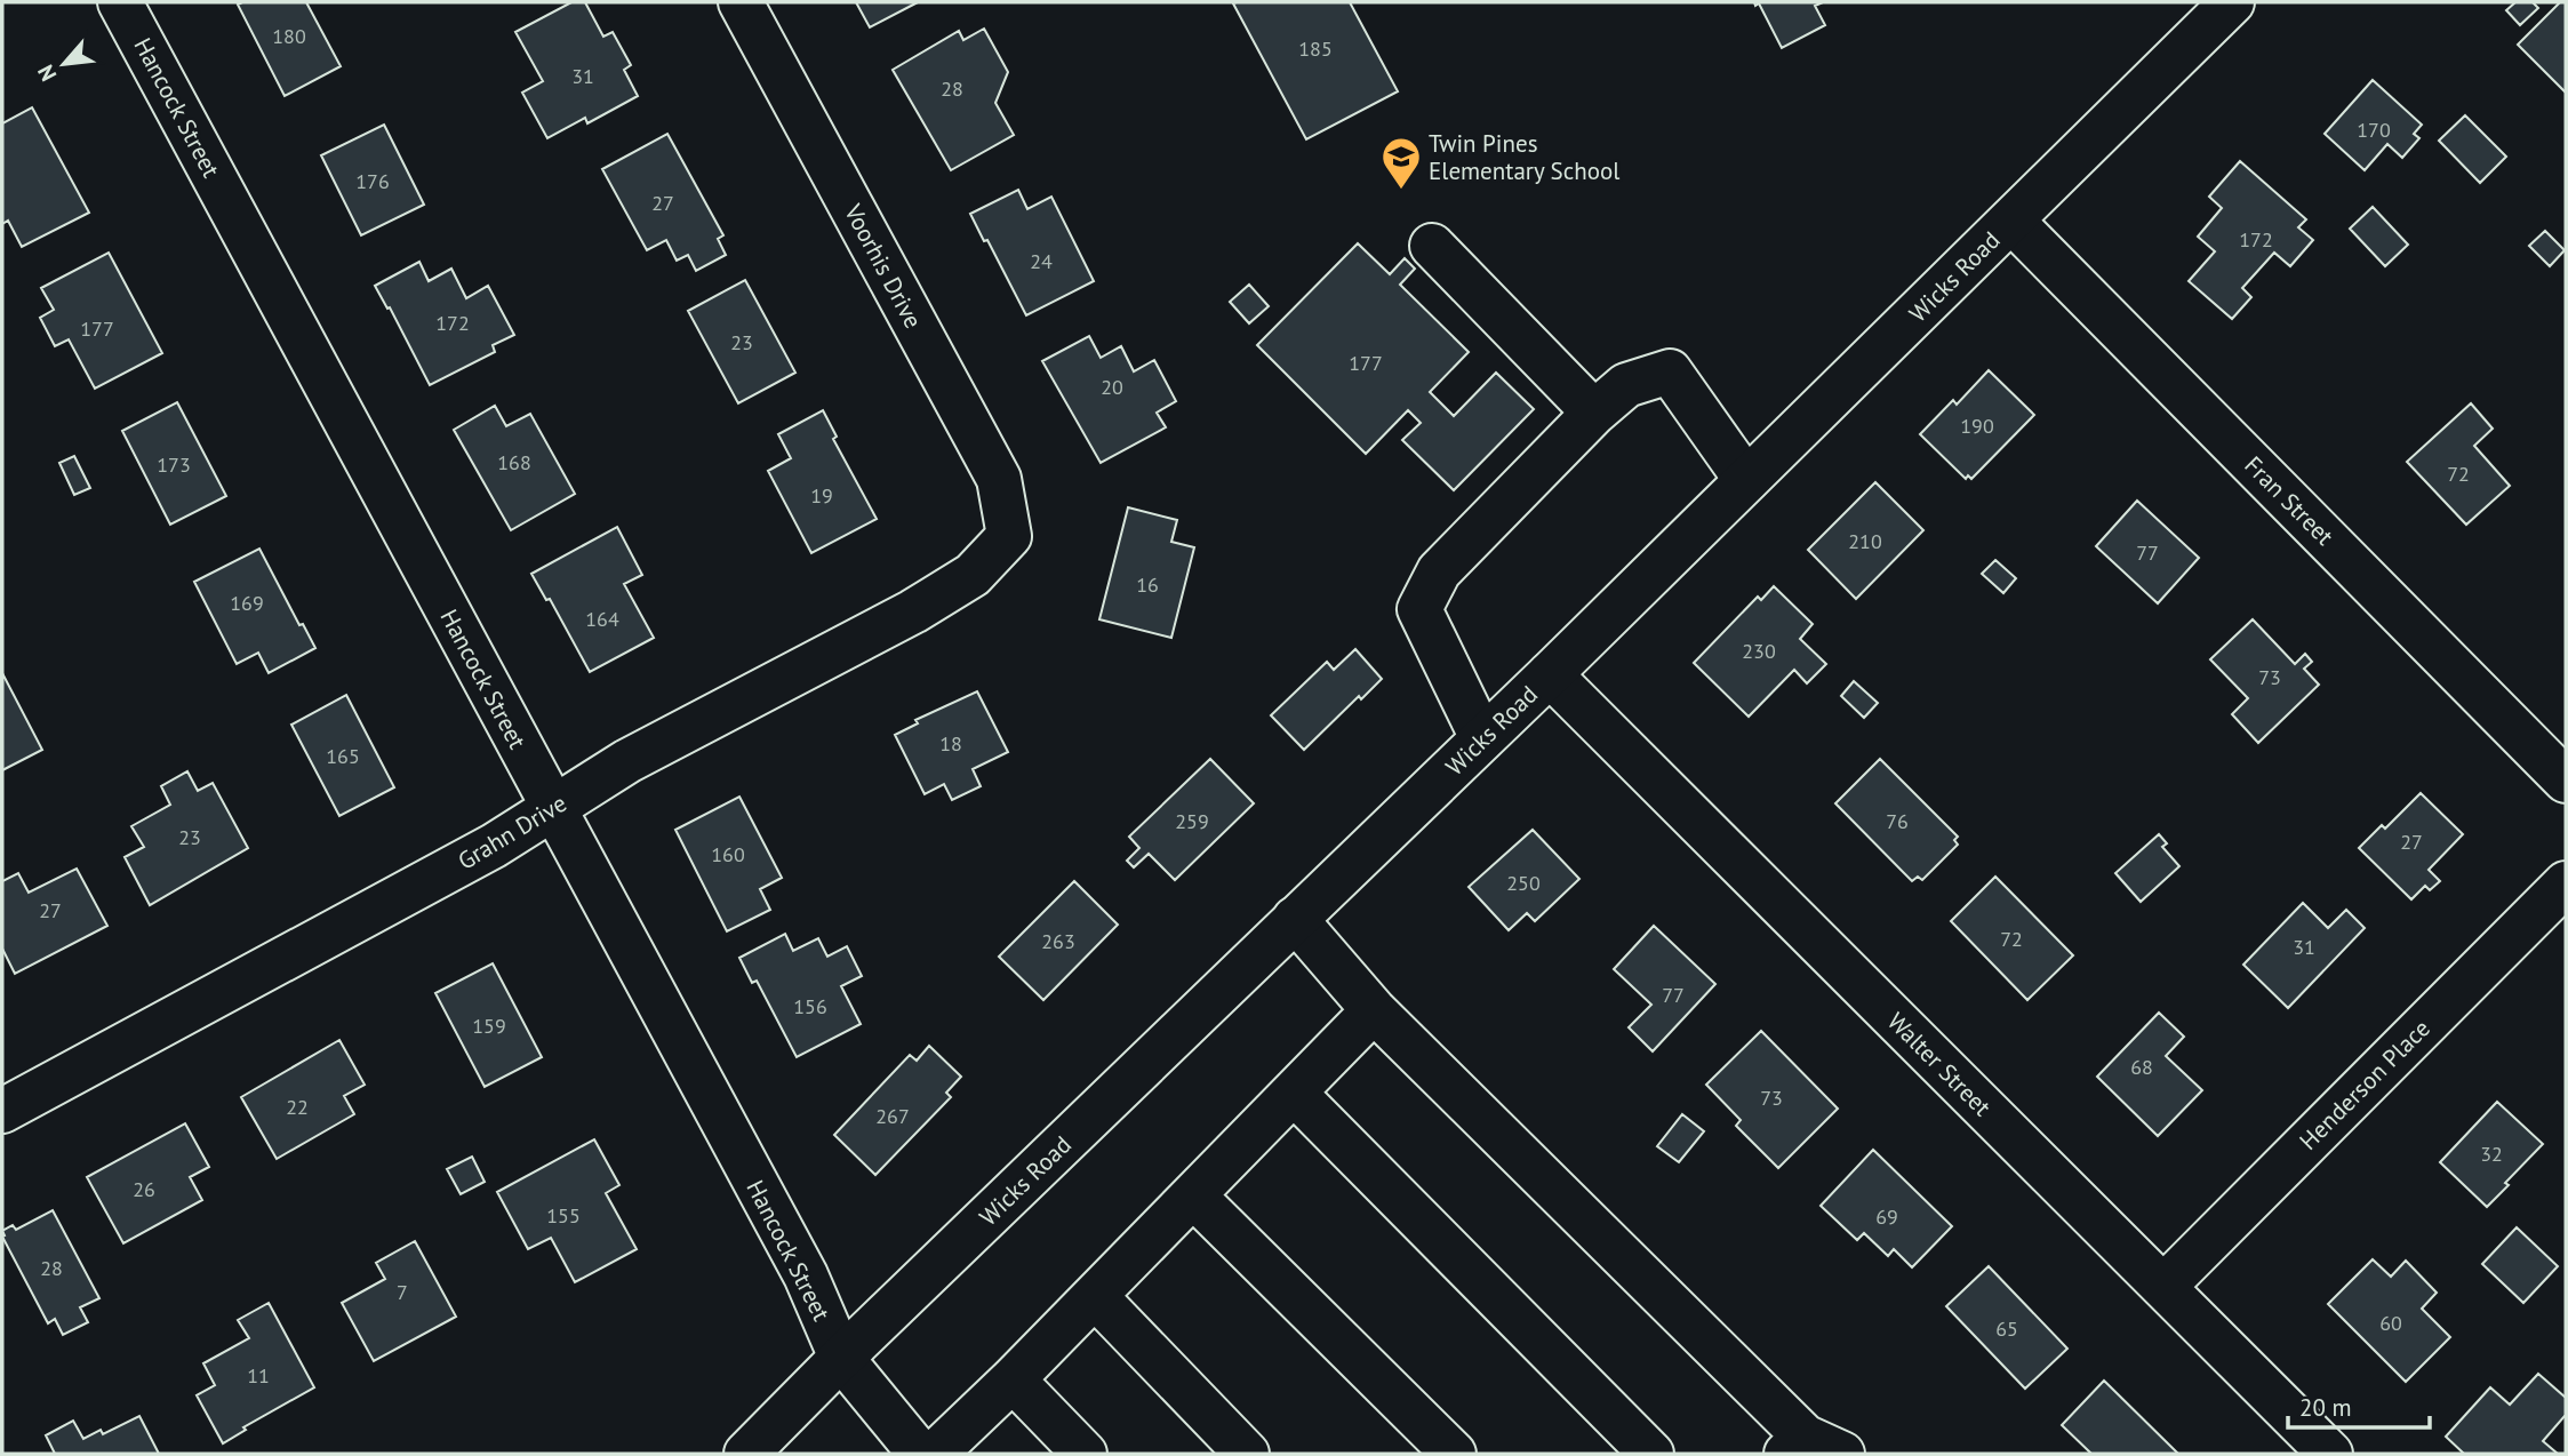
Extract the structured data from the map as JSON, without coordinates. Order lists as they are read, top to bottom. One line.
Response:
{"streets":{"street":["Hancock Street","Voorhis Drive","Wicks Road","Fran Street","Grahn Drive","Walter Street","Henderson Place"]},"crossings":[["Hancock Street","Wicks Road"],["Hancock Street","Grahn Drive"],["Voorhis Drive","Grahn Drive"],["Wicks Road","Fran Street"],["Wicks Road","Walter Street"],["Walter Street","Henderson Place"]],"places":{"school or university":["Twin Pines Elementary School"]},"house_numbers":["180","185","31","28","170","176","27","172","24","172","177","23","177","20","190","168","173","72","19","210","77","16","169","164","230","73","18","165","259","76","23","27","160","250","27","72","263","31","77","156","159","68","73","22","267","32","26","155","69","28","7","60","65","11"],"scale_bar":"20 m","north":"bottom left"}
